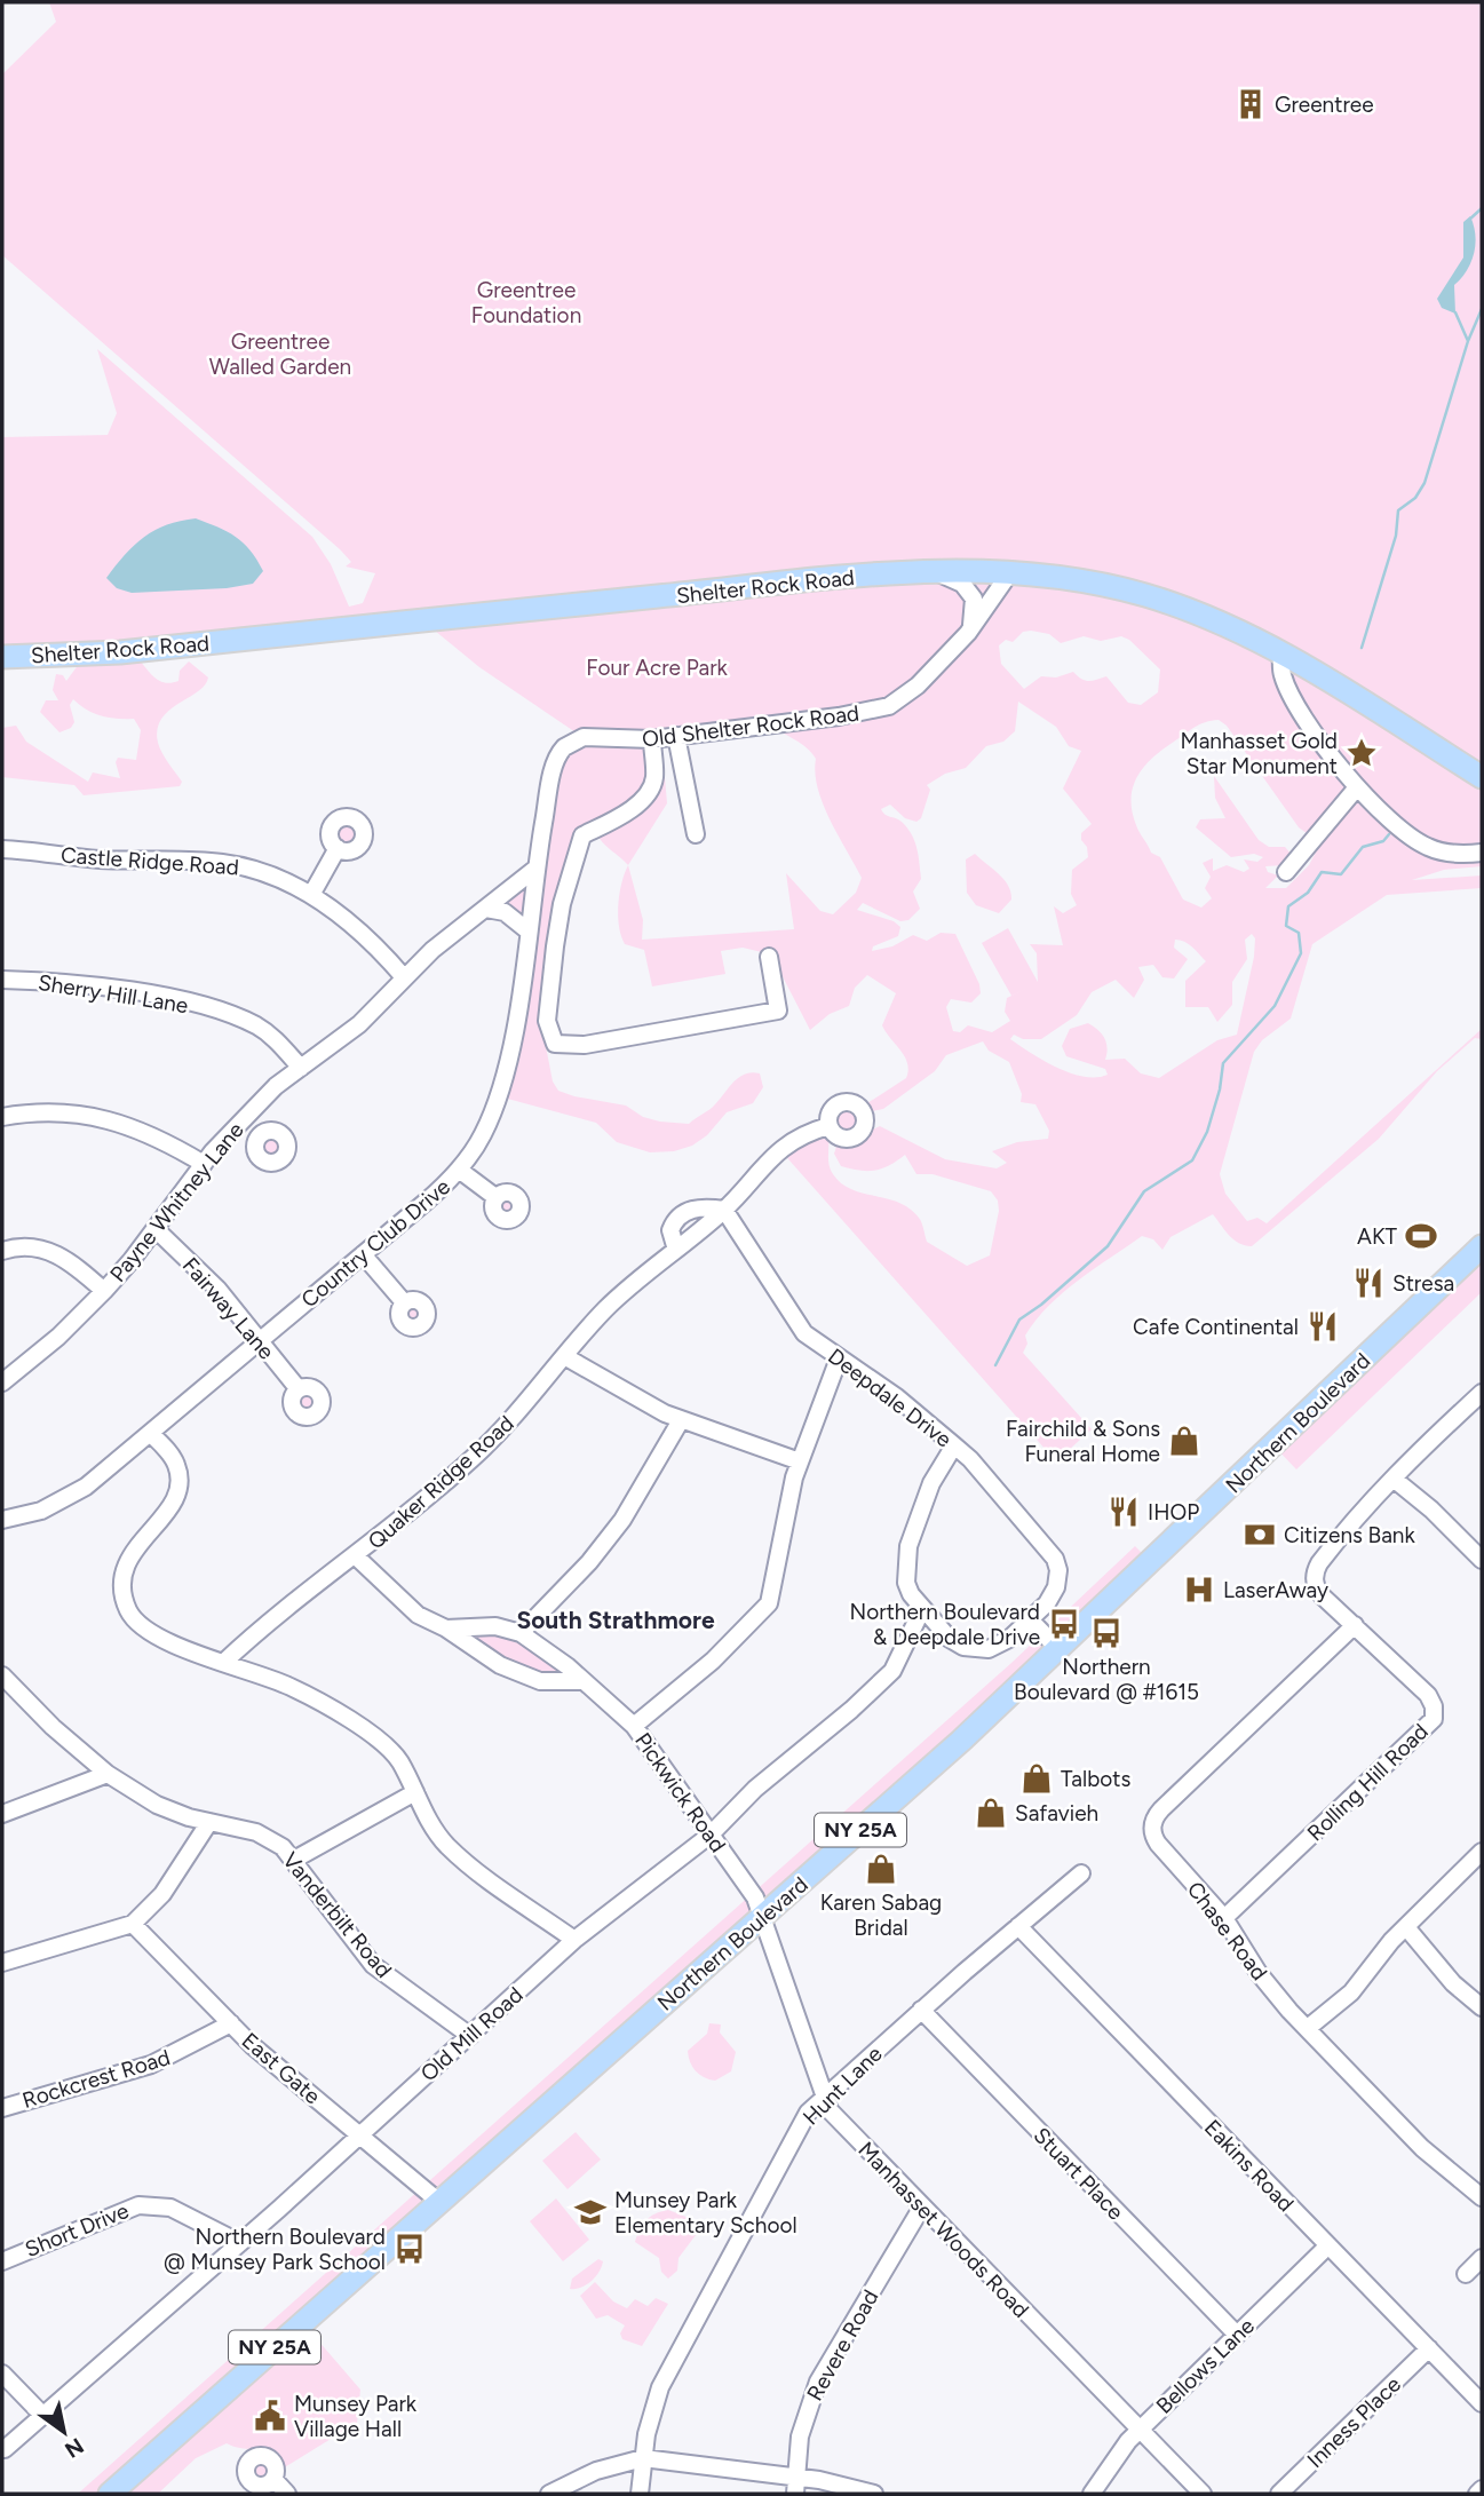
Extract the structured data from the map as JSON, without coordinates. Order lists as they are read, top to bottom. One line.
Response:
{"streets":{"main road":["Shelter Rock Road","Northern Boulevard","NY 25A"],"street":["Old Shelter Rock Road","Castle Ridge Road","Sherry Hill Lane","Payne Whitney Lane","Country Club Drive","Fairway Lane","Deepdale Drive","Quaker Ridge Road","Rolling Hill Road","Pickwick Road","Vanderbilt Road","Chase Road","Old Mill Road","East Gate","Rockcrest Road","Hunt Lane","Eakins Road","Stuart Place","Short Drive","Manhasset Woods Road","Revere Road","Bellows Lane","Inness Place"]},"crossings":[["Shelter Rock Road","Old Shelter Rock Road"],["Old Shelter Rock Road","Country Club Drive"],["Castle Ridge Road","Payne Whitney Lane"],["Sherry Hill Lane","Payne Whitney Lane"],["Payne Whitney Lane","Country Club Drive"],["Payne Whitney Lane","Fairway Lane"],["Country Club Drive","Fairway Lane"],["Deepdale Drive","Quaker Ridge Road"],["Deepdale Drive","Old Mill Road"],["Northern Boulevard","Pickwick Road"],["Northern Boulevard","East Gate"],["Northern Boulevard","Manhasset Woods Road"],["Rolling Hill Road","Chase Road"],["Pickwick Road","Old Mill Road"],["Pickwick Road","Manhasset Woods Road"],["Vanderbilt Road","Old Mill Road"],["Old Mill Road","East Gate"],["Old Mill Road","Short Drive"],["East Gate","Rockcrest Road"],["Hunt Lane","Eakins Road"],["Hunt Lane","Stuart Place"],["Hunt Lane","Manhasset Woods Road"],["Eakins Road","Bellows Lane"],["Eakins Road","Inness Place"],["Stuart Place","Bellows Lane"],["Manhasset Woods Road","Revere Road"],["Manhasset Woods Road","Bellows Lane"]],"districts":["South Strathmore"],"parks":["Greentree Foundation","Greentree Walled Garden","Four Acre Park"],"places":{"building":["Greentree"],"place":["Manhasset Gold Star Monument"],"sports":["AKT"],"restaurant":["Stresa","Cafe Continental","IHOP"],"shop":["Fairchild & Sons Funeral Home","Talbots","Safavieh","Karen Sabag Bridal"],"bank":["Citizens Bank"],"hospital":["LaserAway"],"bus stop":["Northern Boulevard & Deepdale Drive","Northern Boulevard @ #1615","Northern Boulevard @ Munsey Park School"],"school or university":["Munsey Park Elementary School"],"public building":["Munsey Park Village Hall"]},"north":"bottom right"}
